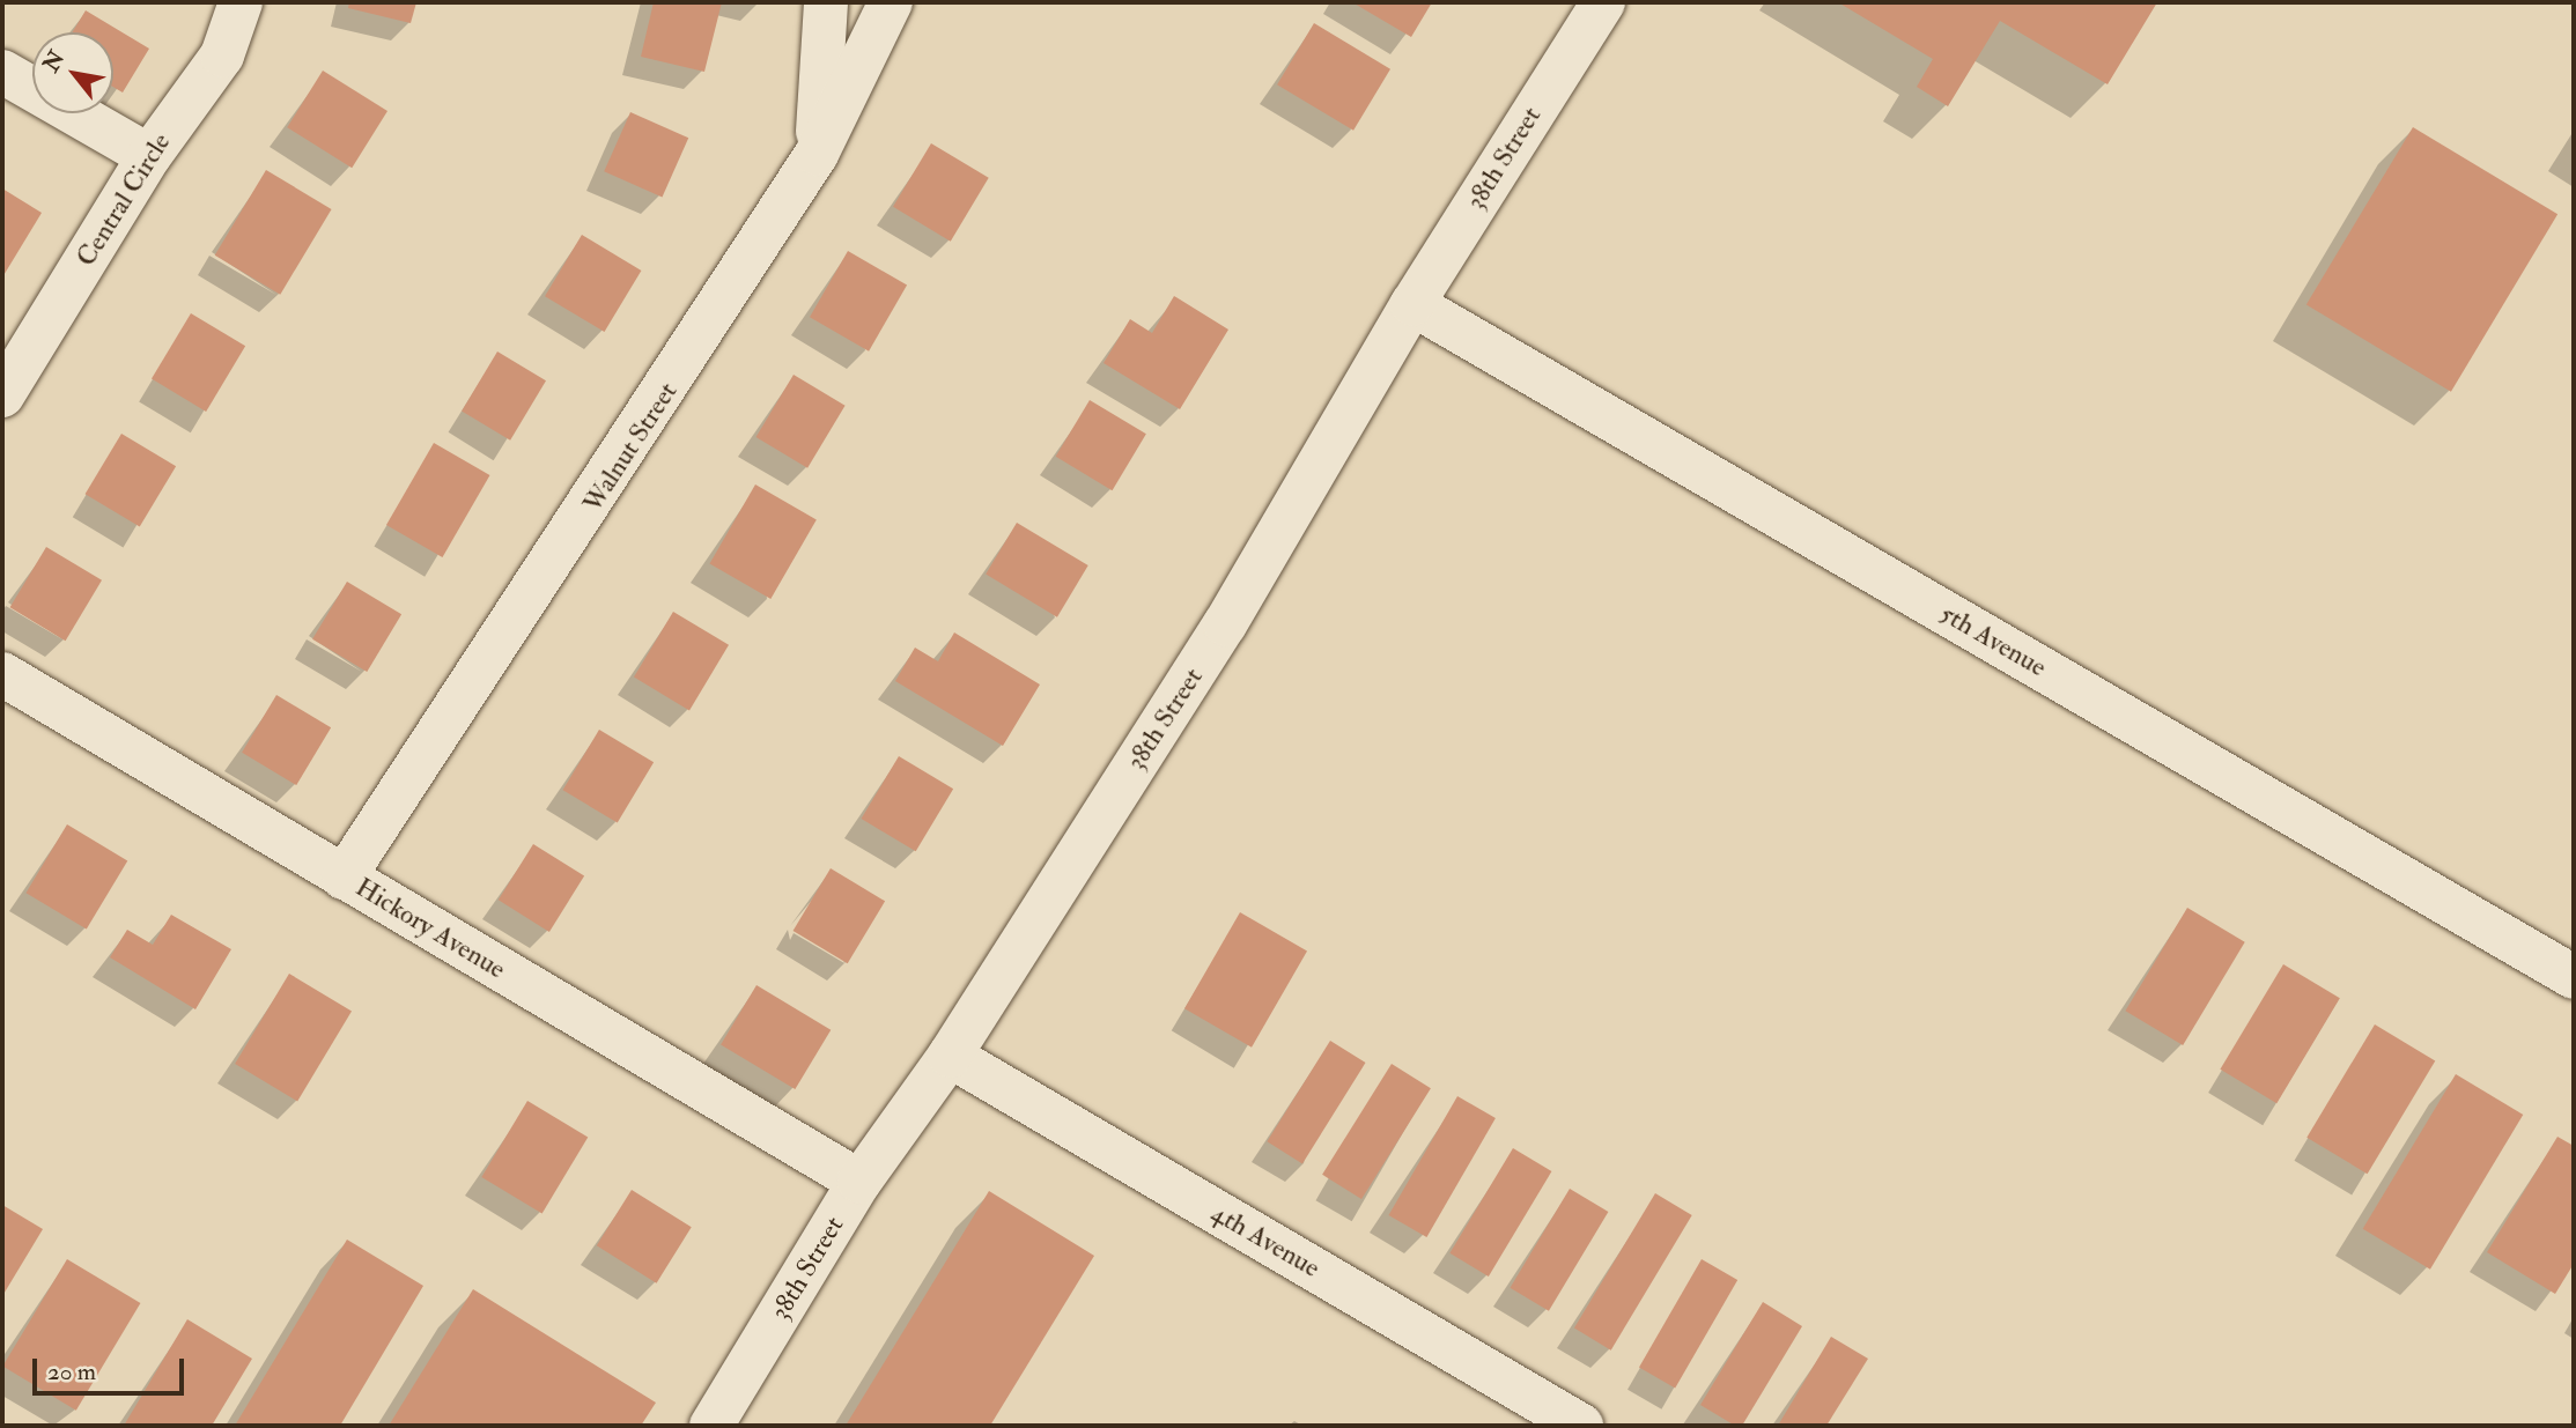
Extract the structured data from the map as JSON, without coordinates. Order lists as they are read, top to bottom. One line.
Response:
{"streets":{"street":["38th Street","Central Circle","Walnut Street","5th Avenue","Hickory Avenue","4th Avenue"]},"crossings":[["38th Street","5th Avenue"],["38th Street","Hickory Avenue"],["38th Street","4th Avenue"],["Walnut Street","Hickory Avenue"]],"scale_bar":"20 m","north":"top left"}
